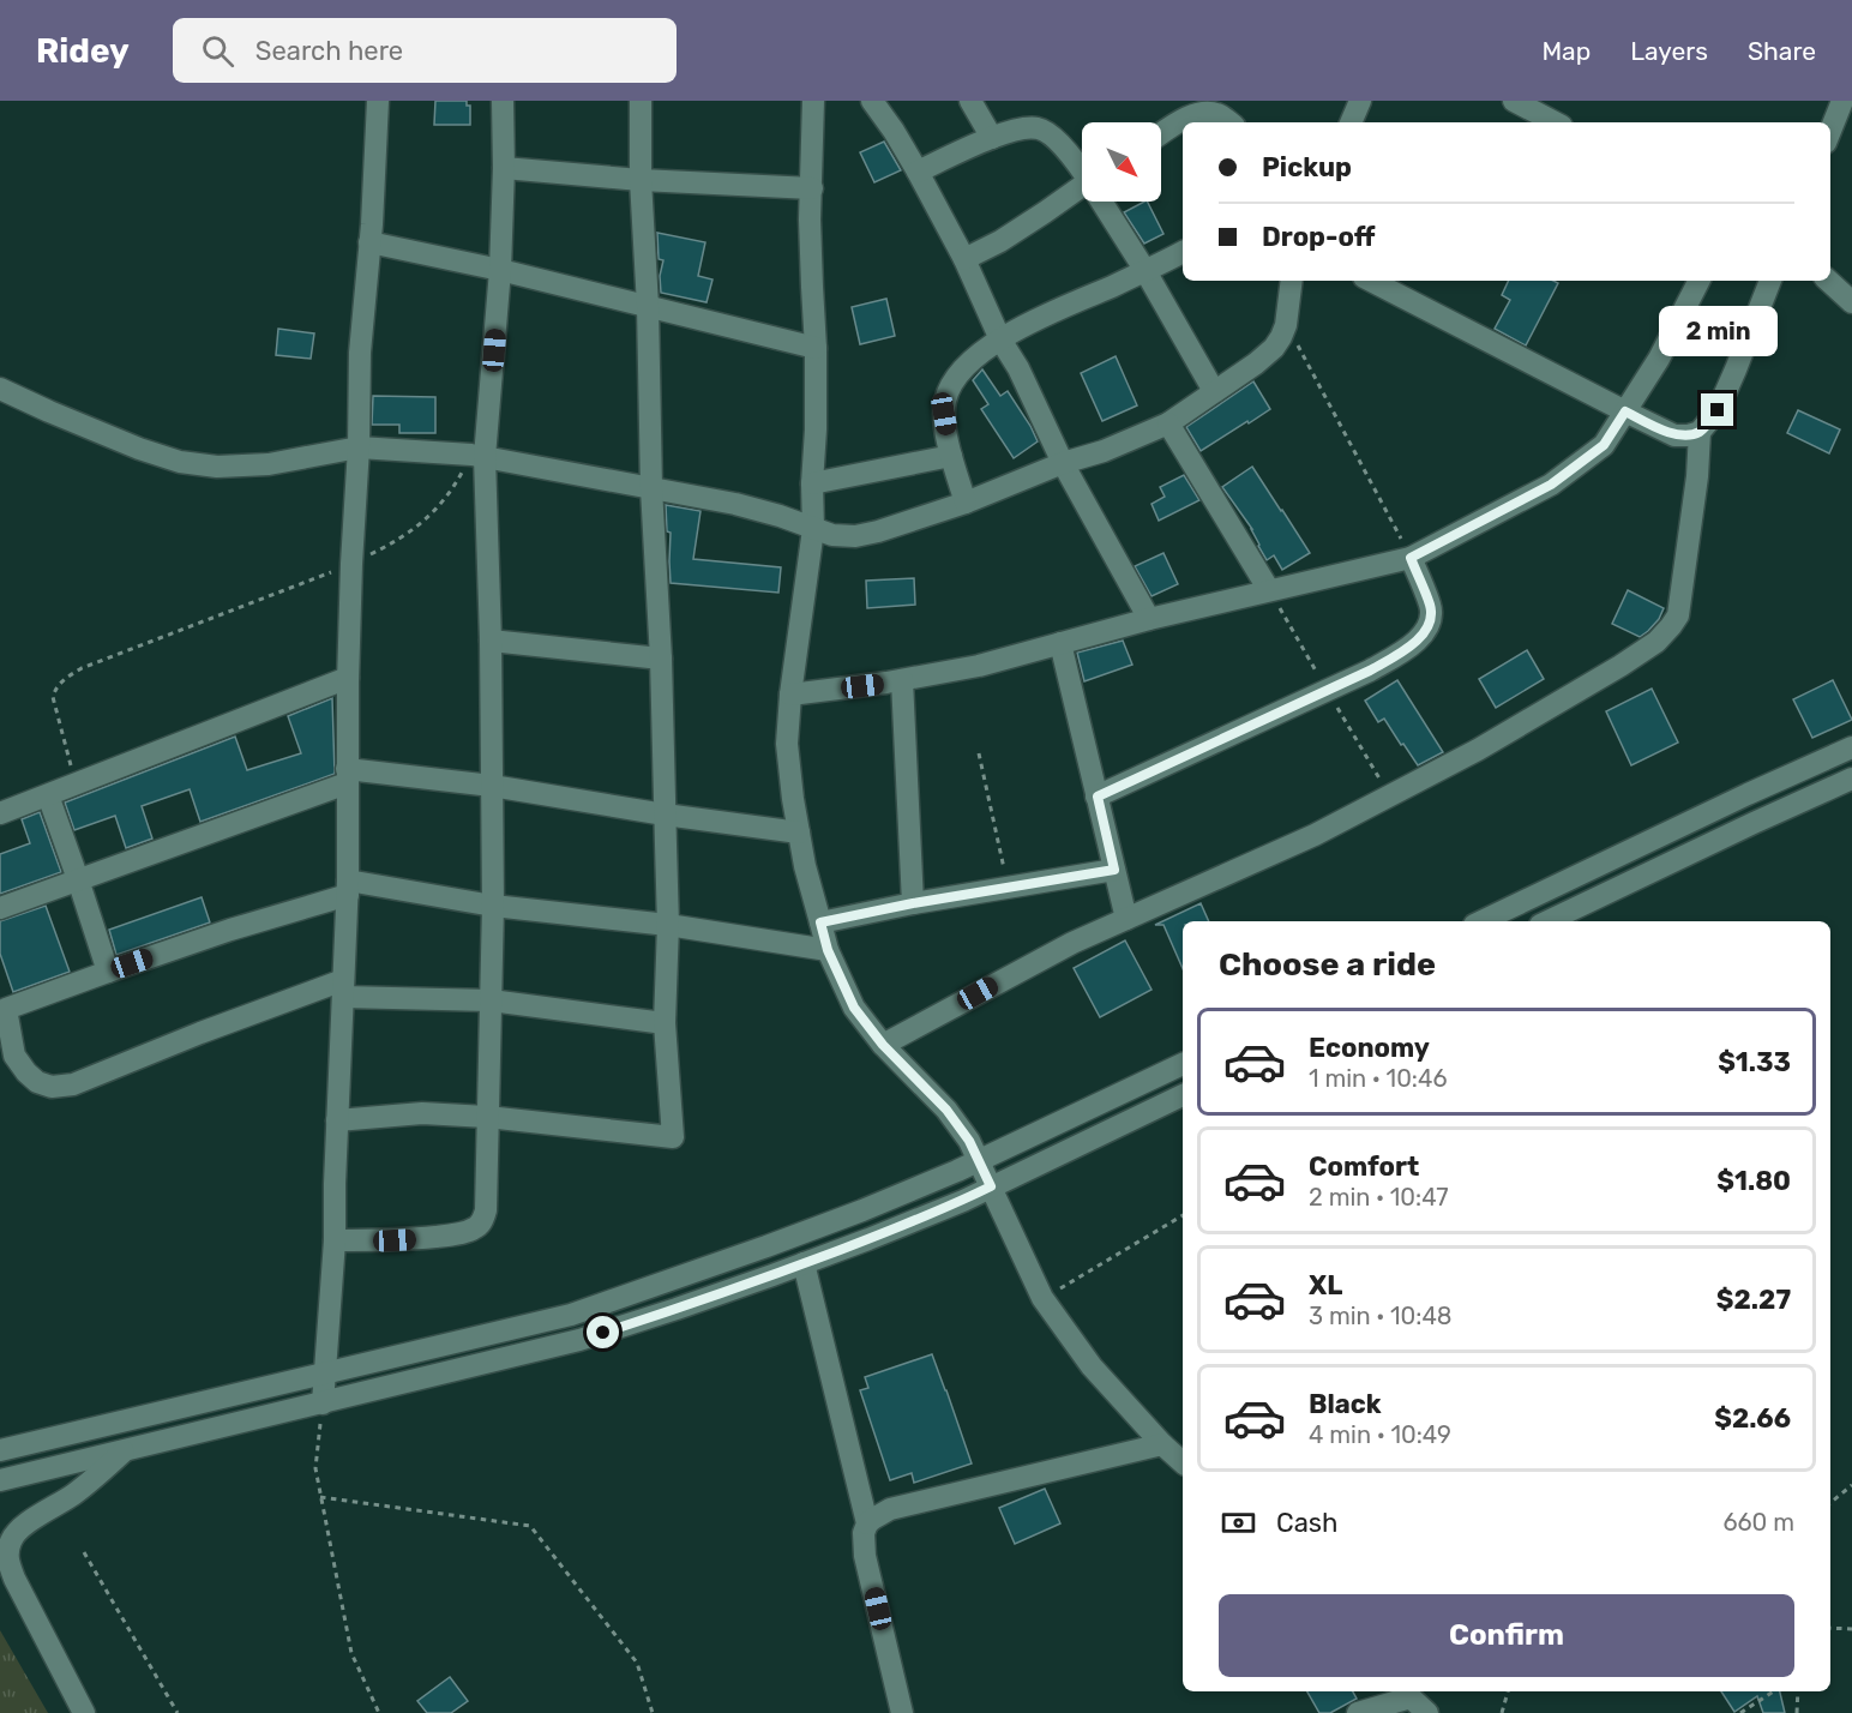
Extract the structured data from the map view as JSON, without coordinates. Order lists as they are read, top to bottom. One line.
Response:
{"north":"bottom right","page":{"header":"Ridey","search":"Search here","nav":["Map","Layers","Share"],"banner":["Pickup","Drop-off"],"bubble":"2 min","heading":"Choose a ride","list":[{"name":"Economy","note":"1 min · 10:46","value":"$1.33"},{"name":"Comfort","note":"2 min · 10:47","value":"$1.80"},{"name":"XL","note":"3 min · 10:48","value":"$2.27"},{"name":"Black","note":"4 min · 10:49","value":"$2.66"}],"pay":["Cash","660 m"],"buttons":"Confirm"}}
